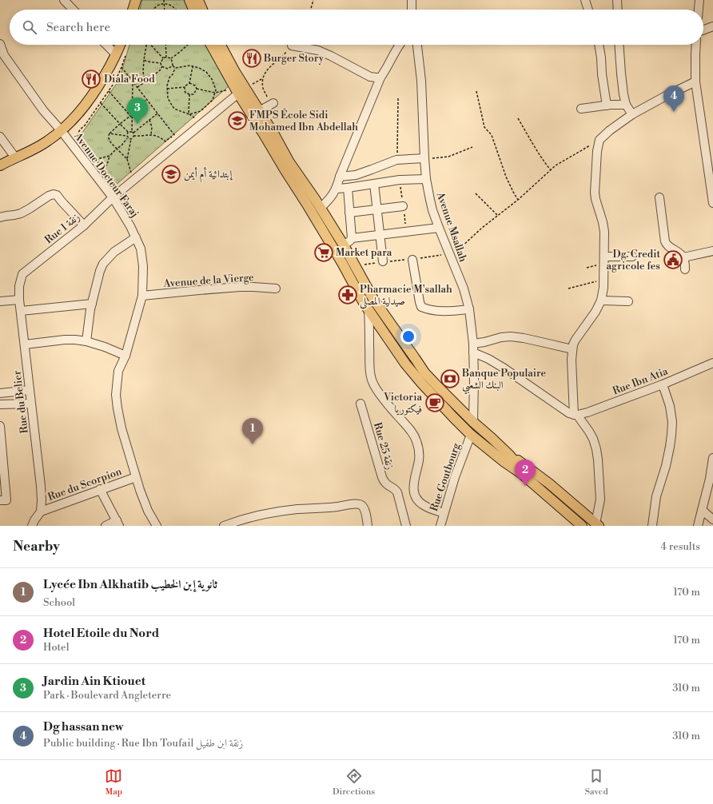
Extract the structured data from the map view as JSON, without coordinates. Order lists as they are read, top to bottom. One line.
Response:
{"streets":{"street":["Avenue Docteur Faraj","Avenue Msallah","Rue 1 زنقة","Avenue de la Vierge","Rue Ibn Atia","Rue du Belier","Rue 25 زنقة","Rue Goutbourg","Rue du Scorpion"]},"crossings":[["Avenue Docteur Faraj","Rue 1 زنقة"],["Avenue Docteur Faraj","Avenue de la Vierge"],["Avenue Docteur Faraj","Rue du Scorpion"],["Rue 1 زنقة","Rue du Belier"],["Rue du Belier","Rue du Scorpion"]],"places":{"restaurant":["Burger Story","Diala Food"],"school or university":["FMPS École Sidi Mohamed Ibn Abdellah","إبتدائية أم أيمن"],"supermarket":["Market para"],"public building":["Dg. Credit agricole fes"],"pharmacy":["Pharmacie M'sallah صيدلية المصلى"],"bank":["Banque Populaire البنك الشعبي"],"cafe":["Victoria فيكتوريا"]},"page":{"search":"Search here","pins":["4","3","1","2"],"heading":["Nearby","4 results"],"list":[{"mark":"1","name":"Lycée Ibn Alkhatib ثانوية إبن الخطيب","note":"School","value":"170 m"},{"mark":"2","name":"Hotel Etoile du Nord","note":"Hotel","value":"170 m"},{"mark":"3","name":"Jardin Ain Ktiouet","note":"Park · Boulevard Angleterre","value":"310 m"},{"mark":"4","name":"Dg hassan new","note":"Public building · Rue Ibn Toufail زنقة ابن طفيل","value":"310 m"}],"nav":["Map","Directions","Saved"]}}
